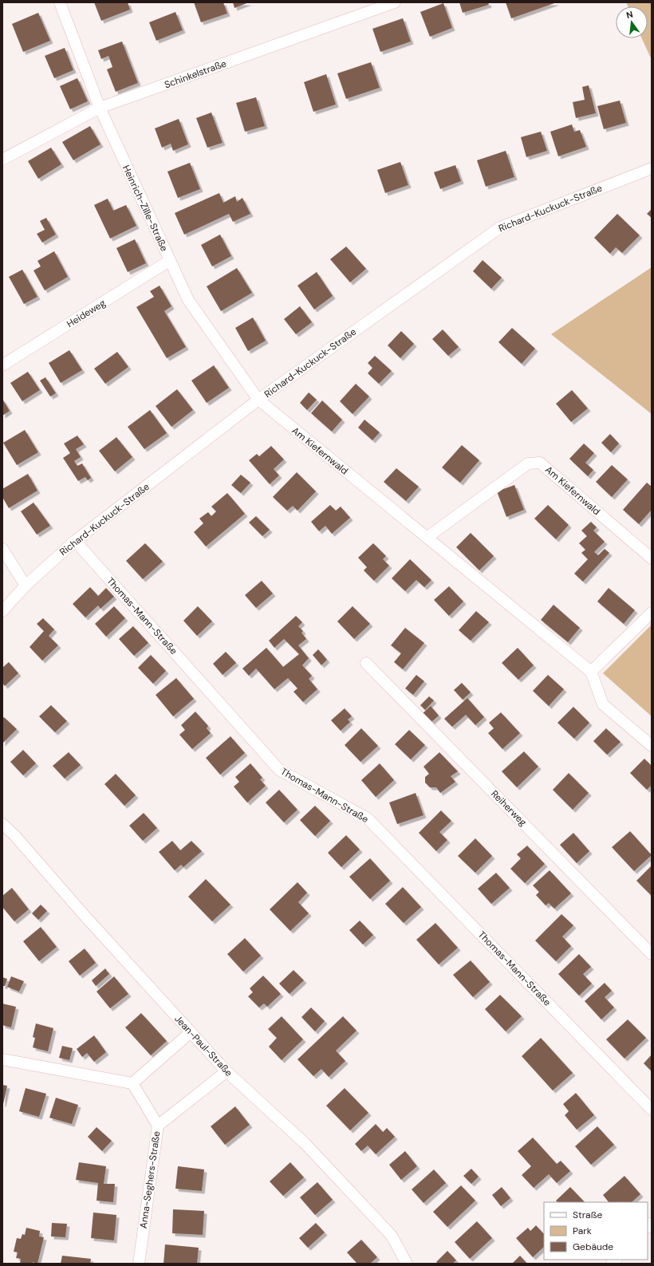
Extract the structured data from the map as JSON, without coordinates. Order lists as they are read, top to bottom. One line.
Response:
{"streets":{"street":["Schinkelstraße","Heinrich-Zille-Straße","Richard-Kuckuck-Straße","Heideweg","Am Kiefernwald","Thomas-Mann-Straße","Reiherweg","Jean-Paul-Straße","Anna-Seghers-Straße"]},"crossings":[["Schinkelstraße","Heinrich-Zille-Straße"],["Heinrich-Zille-Straße","Richard-Kuckuck-Straße"],["Heinrich-Zille-Straße","Heideweg"],["Heinrich-Zille-Straße","Am Kiefernwald"],["Richard-Kuckuck-Straße","Am Kiefernwald"],["Richard-Kuckuck-Straße","Thomas-Mann-Straße"],["Jean-Paul-Straße","Anna-Seghers-Straße"]],"legend":["Straße","Park","Gebäude"],"north":"top"}
